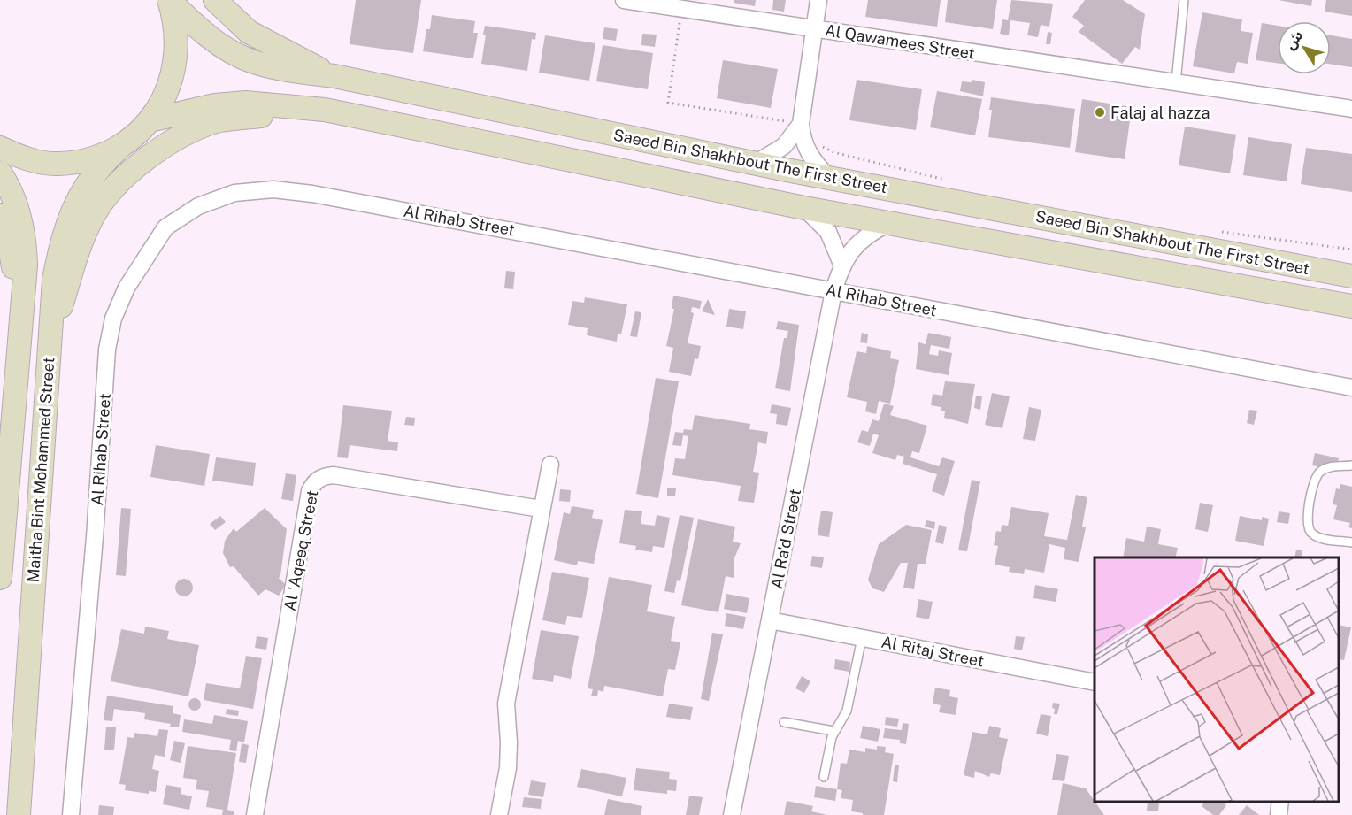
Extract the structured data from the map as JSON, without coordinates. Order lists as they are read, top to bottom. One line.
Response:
{"streets":{"main road":["Saeed Bin Shakhbout The First Street","Maitha Bint Mohammed Street"],"street":["Al Qawamees Street","Al Rihab Street","Al Ra'd Street","Al 'Aqeeq Street","Al Ritaj Street"]},"crossings":[["Saeed Bin Shakhbout The First Street","Maitha Bint Mohammed Street"],["Saeed Bin Shakhbout The First Street","Al Ra'd Street"],["Al Rihab Street","Al Ra'd Street"],["Al Ra'd Street","Al Ritaj Street"]],"places":["Falaj al hazza"],"north":"top left"}
